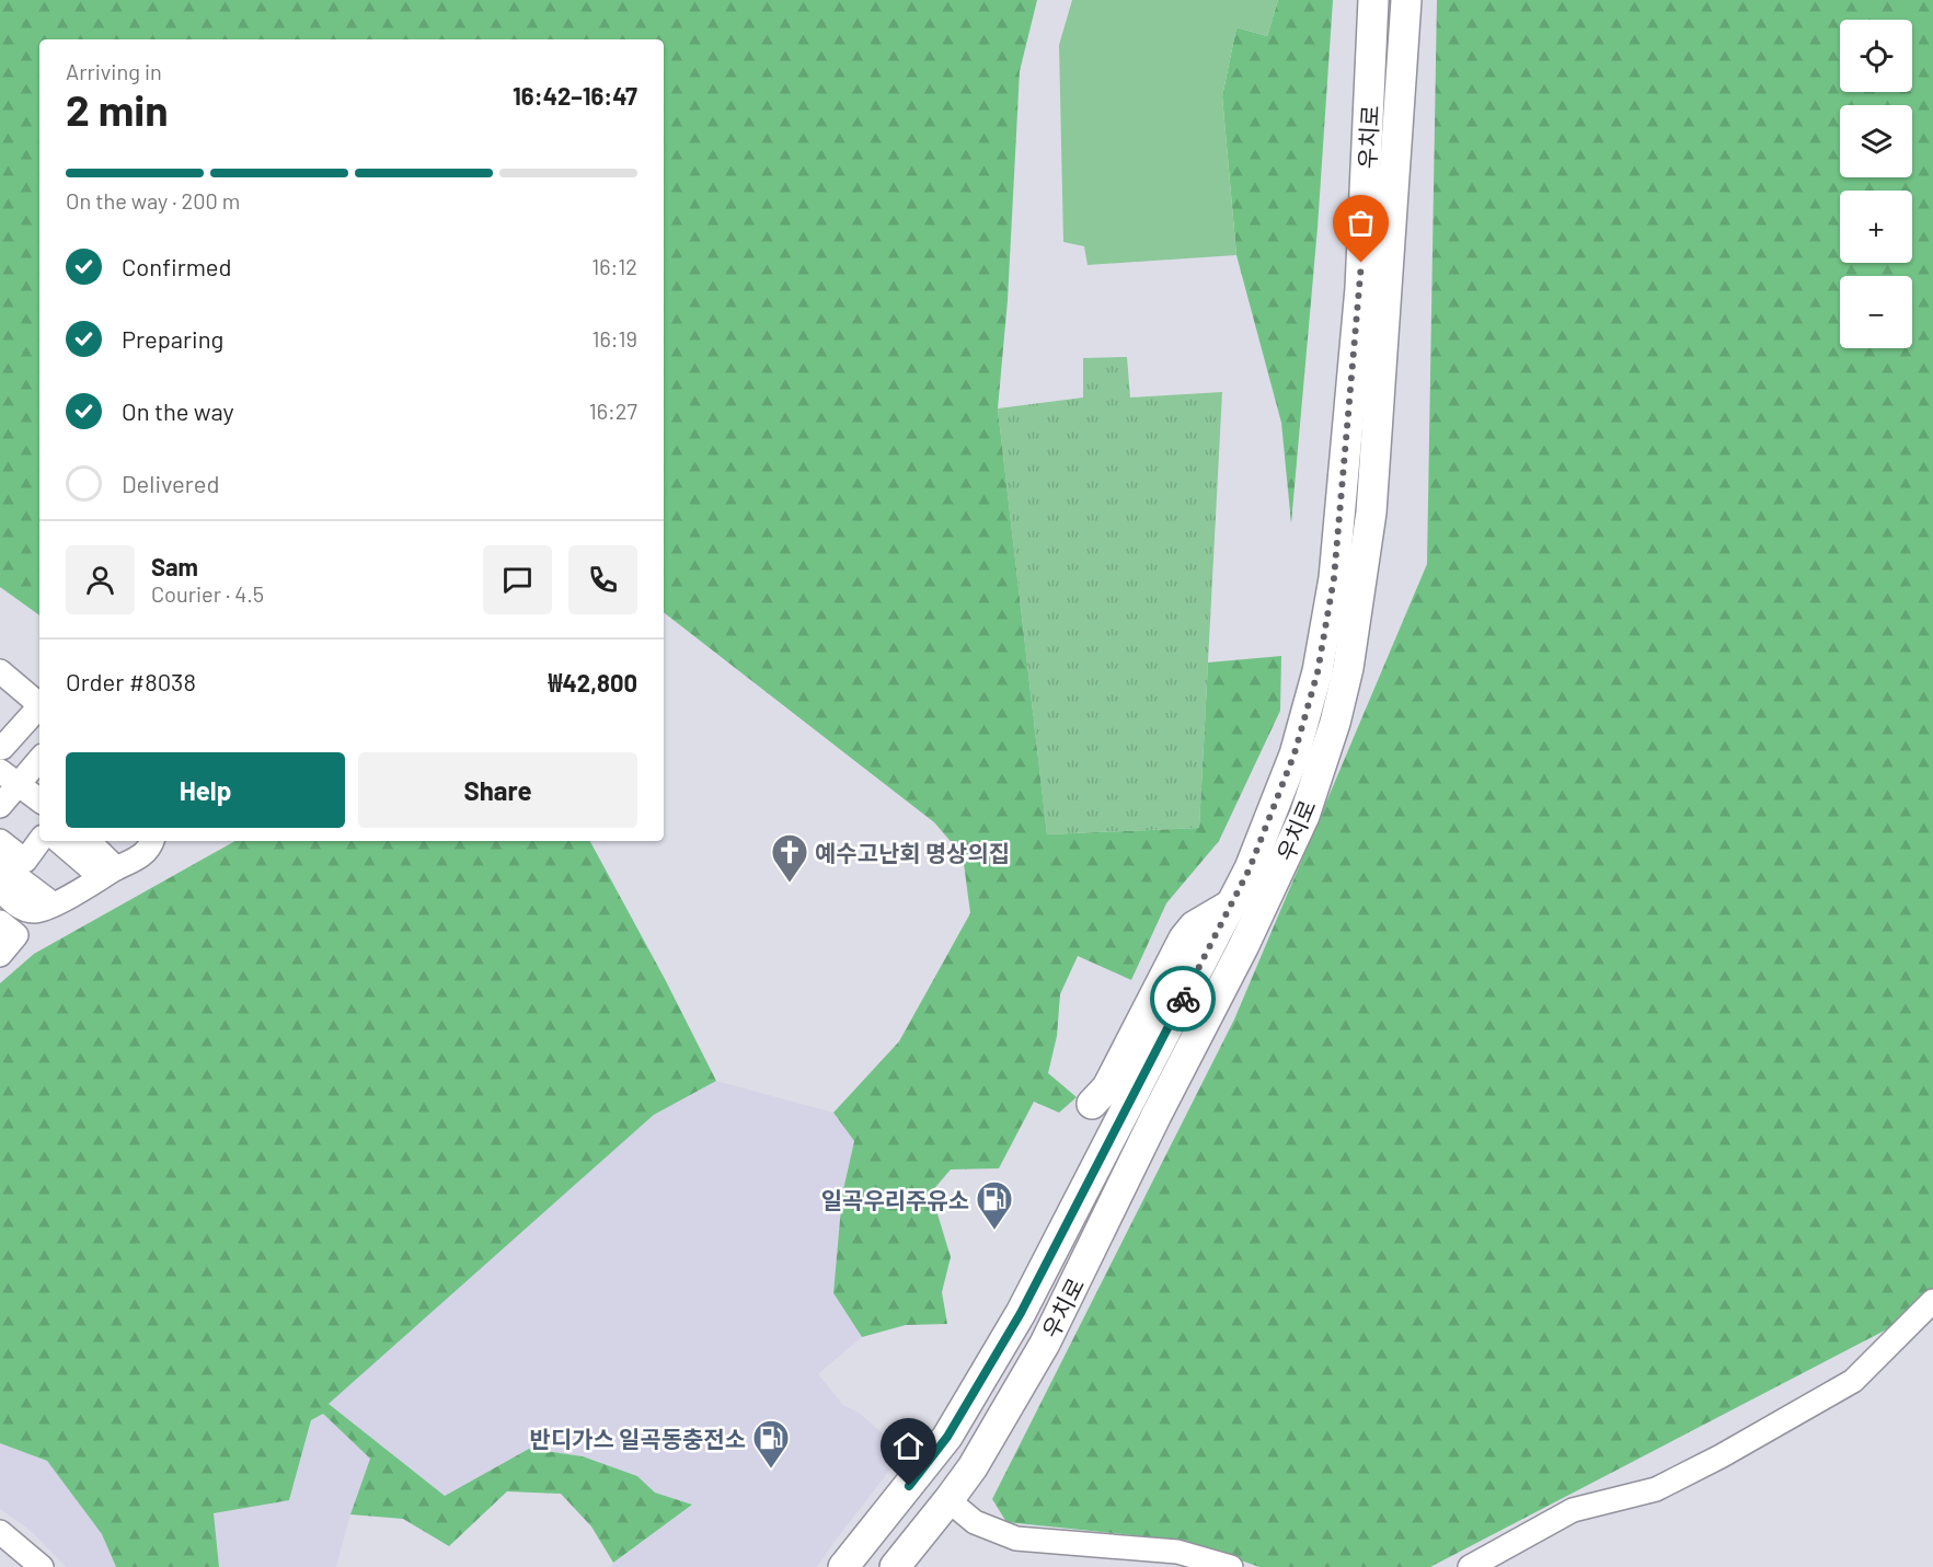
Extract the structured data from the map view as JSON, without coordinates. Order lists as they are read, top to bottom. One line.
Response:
{"streets":{"main road":["우치로"]},"places":{"church":["예수고난회 명상의집"],"fuel station":["일곡우리주유소","반디가스 일곡동충전소"]},"page":{"map_buttons":["+","−"],"heading":["2 min","Arriving in","16:42–16:47"],"panel":["Sam","Courier · 4.5","Order #8038","₩42,800"],"bar":"On the way · 200 m","list":[["Confirmed","16:12"],["Preparing","16:19"],["On the way","16:27"],"Delivered"],"buttons":["Help","Share"]}}
